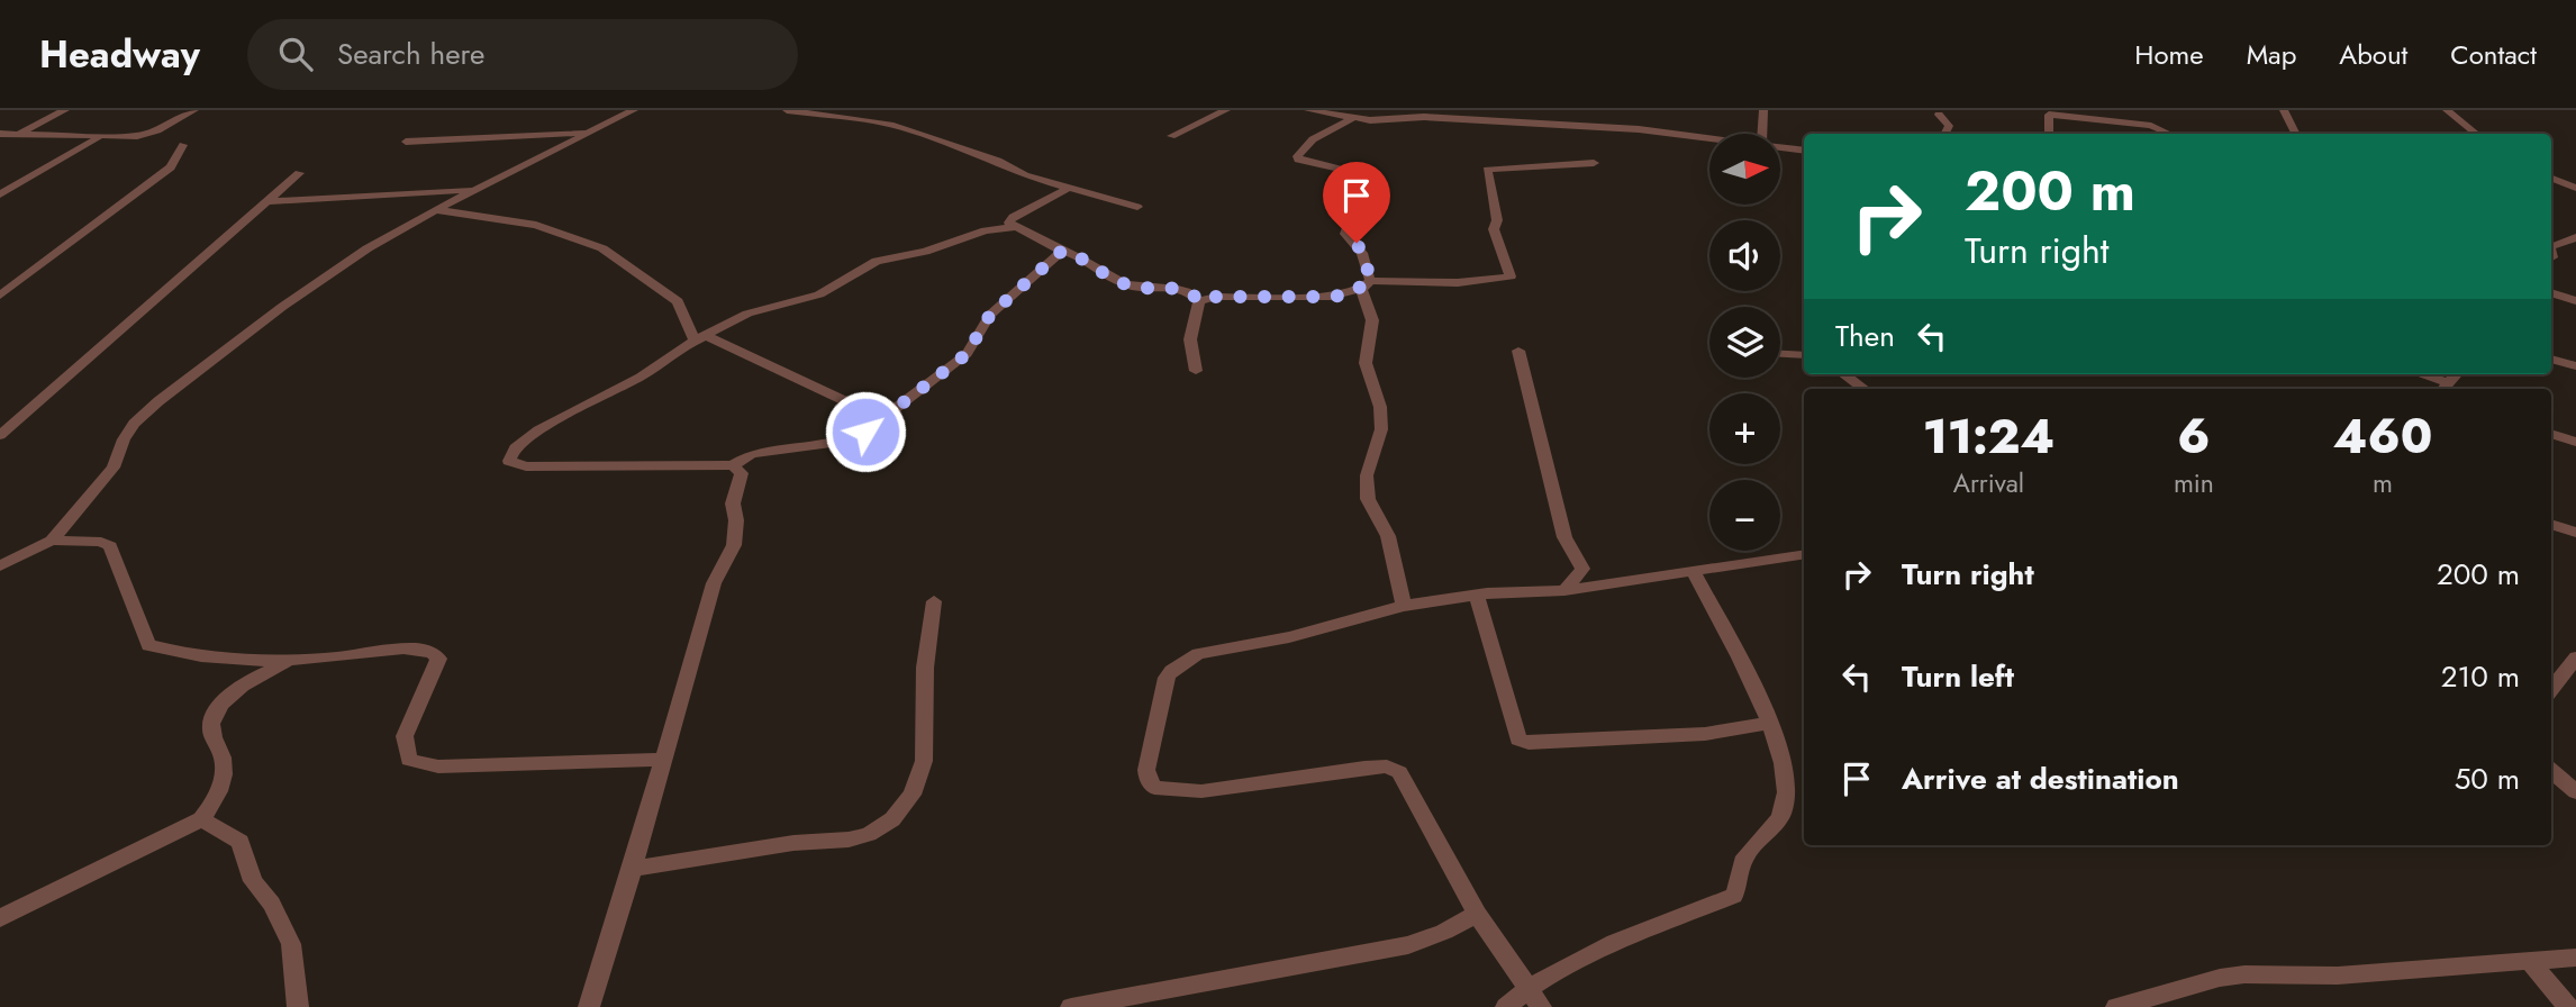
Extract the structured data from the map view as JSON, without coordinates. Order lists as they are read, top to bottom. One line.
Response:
{"north":"right","page":{"header":"Headway","search":"Search here","nav":["Home","Map","About","Contact"],"map_buttons":["+","−"],"turn":["200 m","Turn right"],"then":"Then","eta":["11:24","Arrival","6","min","460","m"],"list":[{"name":"Turn right","value":"200 m"},{"name":"Turn left","value":"210 m"},{"name":"Arrive at destination","value":"50 m"}]}}
